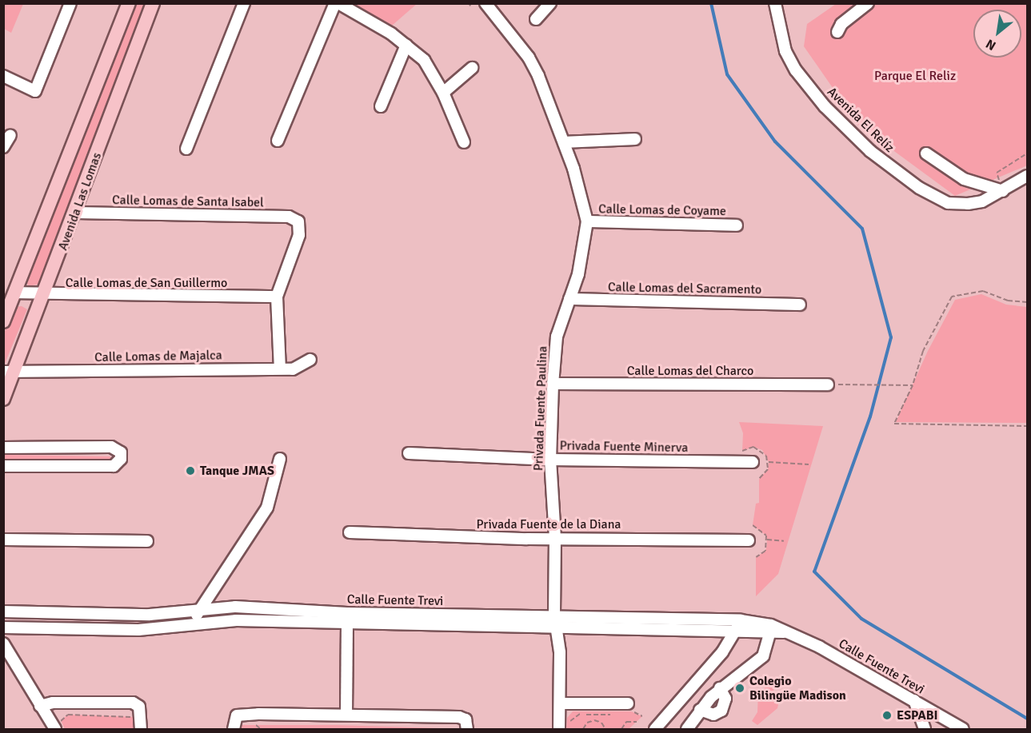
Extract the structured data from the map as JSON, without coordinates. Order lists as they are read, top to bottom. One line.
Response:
{"streets":{"main road":["Avenida Las Lomas"],"street":["Avenida El Relíz","Calle Lomas de Santa Isabel","Calle Lomas de Coyame","Calle Lomas de San Guillermo","Calle Lomas del Sacramento","Calle Lomas de Majalca","Calle Lomas del Charco","Privada Fuente Paulina","Privada Fuente Minerva","Privada Fuente de la Diana","Calle Fuente Trevi"]},"crossings":[["Avenida Las Lomas","Calle Lomas de Santa Isabel"],["Avenida Las Lomas","Calle Lomas de San Guillermo"],["Avenida Las Lomas","Calle Lomas de Majalca"],["Calle Lomas de Santa Isabel","Calle Lomas de San Guillermo"],["Calle Lomas de Coyame","Privada Fuente Paulina"],["Calle Lomas del Sacramento","Privada Fuente Paulina"],["Calle Lomas del Charco","Privada Fuente Paulina"],["Privada Fuente Paulina","Privada Fuente Minerva"],["Privada Fuente Paulina","Privada Fuente de la Diana"],["Privada Fuente Paulina","Calle Fuente Trevi"]],"parks":["Parque El Reliz"],"places":["Tanque JMAS","Colegio Bilingüe Madison","ESPABI"],"north":"bottom left"}
